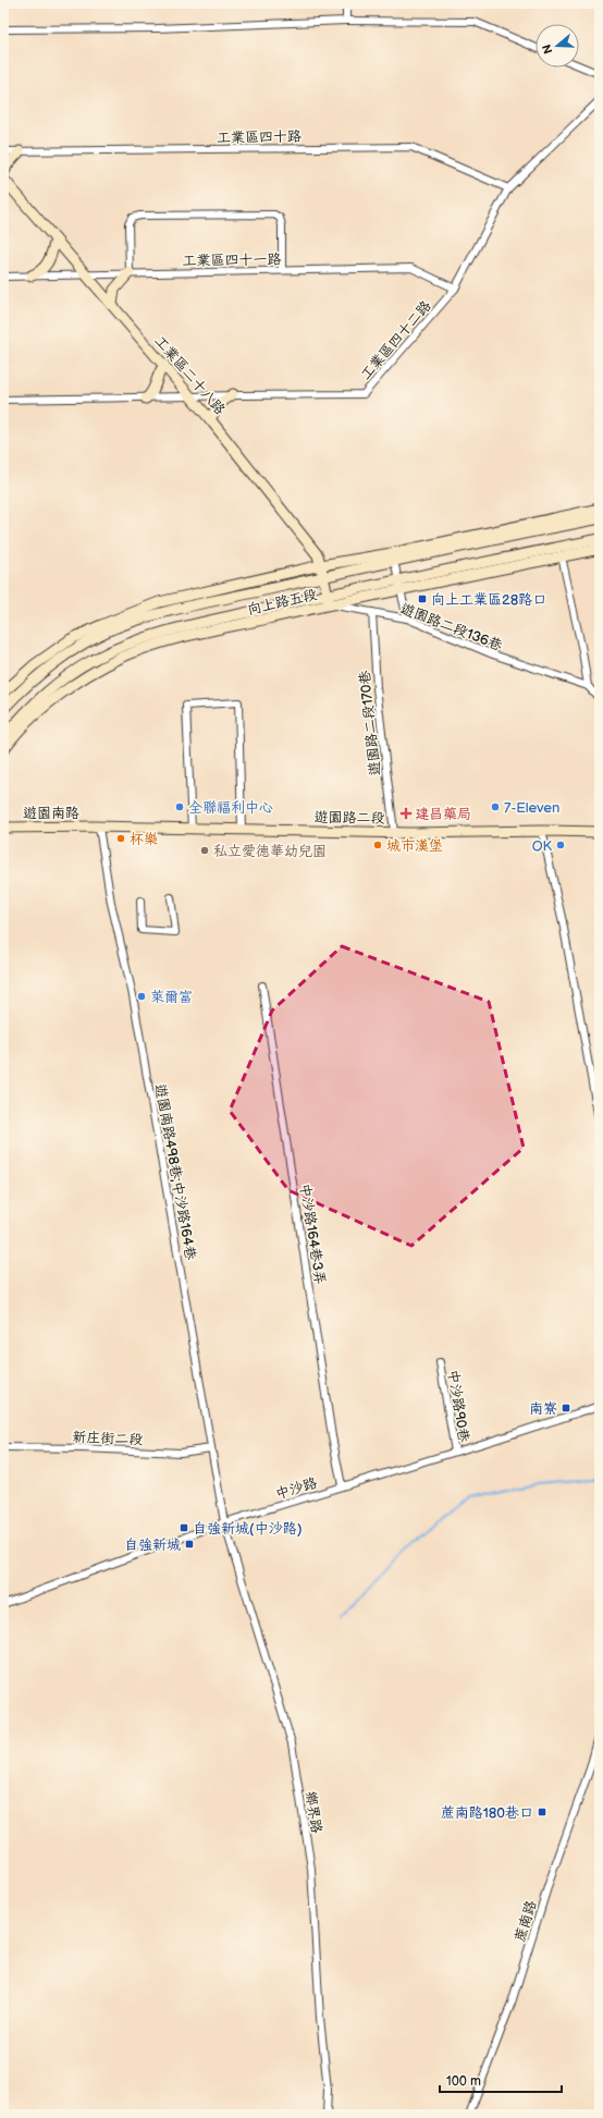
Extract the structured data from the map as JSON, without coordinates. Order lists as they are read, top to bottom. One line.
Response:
{"streets":{"main road":["工業區二十八路","向上路五段","遊園南路","遊園路二段"],"street":["工業區四十路","工業區四十一路","工業區四十二路","遊園路二段136巷","遊園路二段170巷","遊園南路498巷;中沙路164巷","中沙路164巷3弄","中沙路90巷","新庄街二段","中沙路","鄉界路","蔗南路"]},"crossings":[["工業區四十路","工業區四十二路"],["工業區四十一路","工業區四十二路"],["工業區四十一路","工業區二十八路"],["工業區四十二路","工業區二十八路"],["工業區二十八路","向上路五段"],["工業區二十八路","遊園路二段136巷"],["向上路五段","遊園路二段136巷"],["遊園路二段136巷","遊園路二段170巷"],["遊園路二段170巷","遊園路二段"],["遊園南路","遊園路二段"],["遊園南路","遊園南路498巷;中沙路164巷"],["遊園路二段","遊園南路498巷;中沙路164巷"],["遊園南路498巷;中沙路164巷","新庄街二段"],["遊園南路498巷;中沙路164巷","中沙路"],["遊園南路498巷;中沙路164巷","鄉界路"],["中沙路164巷3弄","中沙路"],["中沙路90巷","中沙路"],["中沙路","鄉界路"]],"places":{"transit":["向上工業區28路口","南寮","自強新城(中沙路)","自強新城","蔗南路180巷口"],"other":["全聯福利中心","7-Eleven","杯樂","城市漢堡","OK","私立愛德華幼兒園","萊爾富"],"health":["建昌藥局"]},"scale_bar":"100 m","north":"left"}
